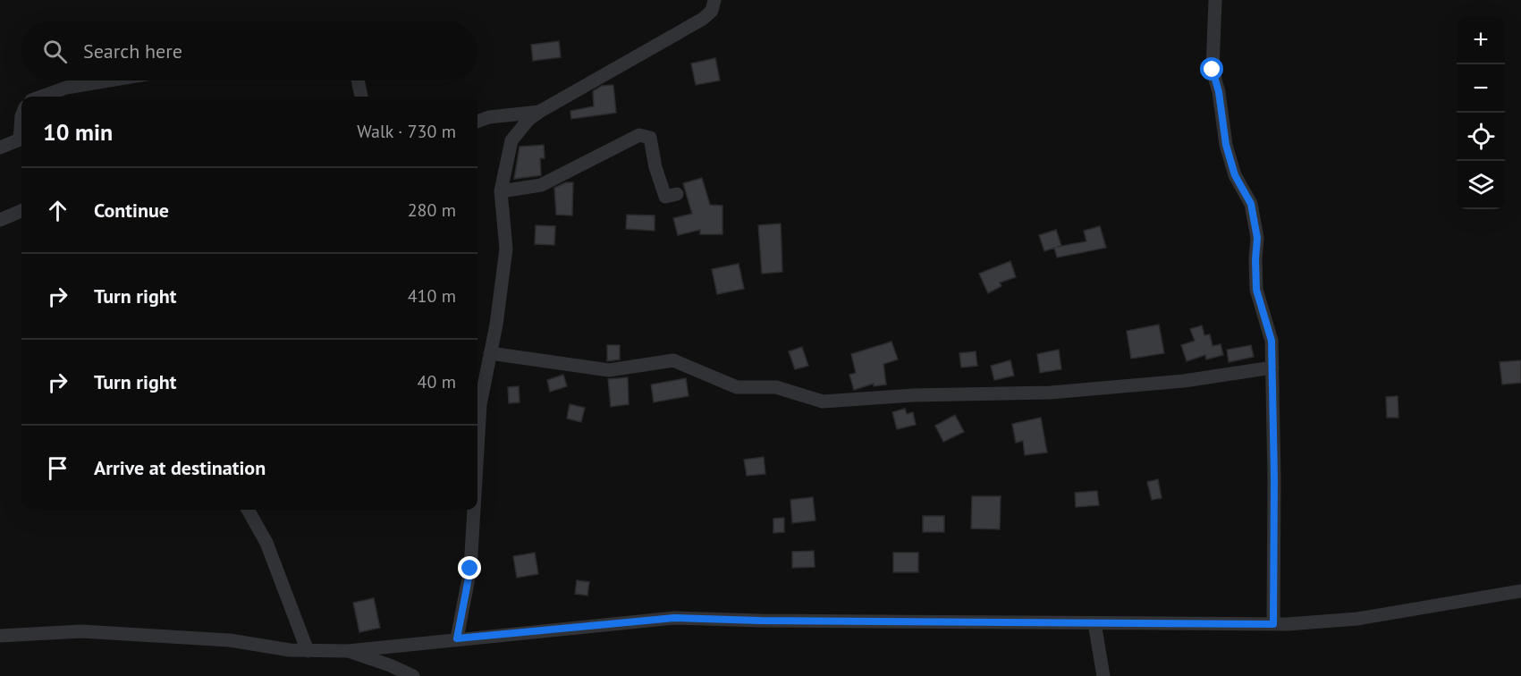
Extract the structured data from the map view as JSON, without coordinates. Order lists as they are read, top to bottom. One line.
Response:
{"page":{"map_buttons":["+","−"],"search":"Search here","heading":["10 min","Walk · 730 m"],"list":[["Continue","280 m"],["Turn right","410 m"],["Turn right","40 m"],"Arrive at destination"]}}
